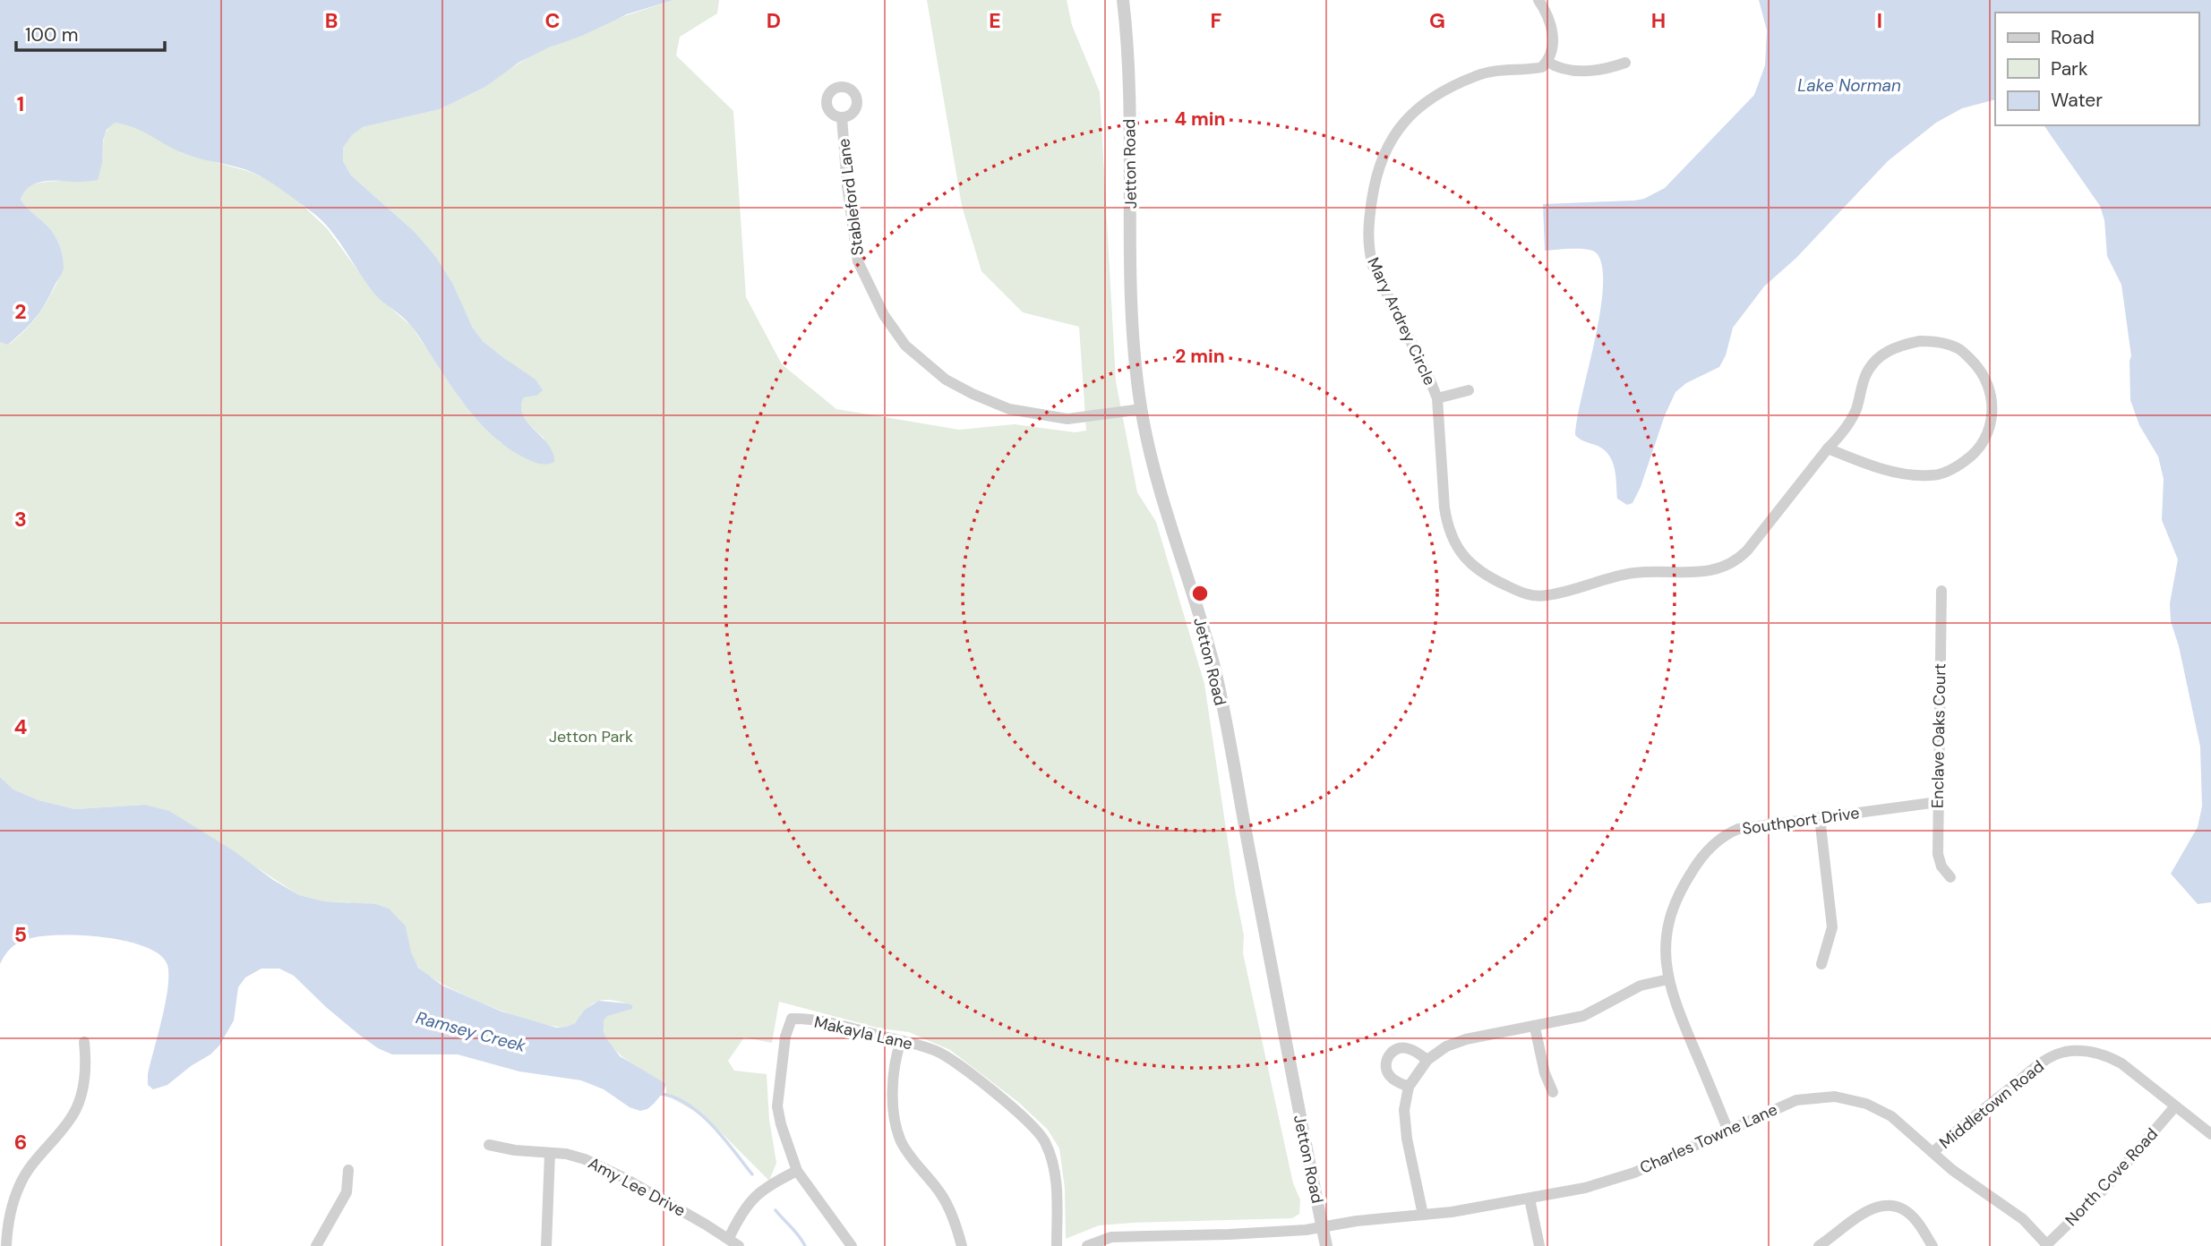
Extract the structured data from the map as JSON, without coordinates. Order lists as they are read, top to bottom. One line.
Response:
{"streets":{"street":["Jetton Road","Stableford Lane","Mary Ardrey Circle","Enclave Oaks Court","Southport Drive","Makayla Lane","Middletown Road","Charles Towne Lane","North Cove Road","Amy Lee Drive"]},"crossings":[["Jetton Road","Stableford Lane"],["Jetton Road","Charles Towne Lane"],["Enclave Oaks Court","Southport Drive"],["Southport Drive","Charles Towne Lane"],["Middletown Road","Charles Towne Lane"],["Middletown Road","North Cove Road"],["Charles Towne Lane","North Cove Road"]],"water":["Lake Norman","Ramsey Creek"],"parks":["Jetton Park"],"legend":["Road","Park","Water"],"scale_bar":"100 m","grid":{"columns":["B","C","D","E","F","G","H","I"],"rows":["1","2","3","4","5","6"]},"rings":["4 min","2 min"]}
